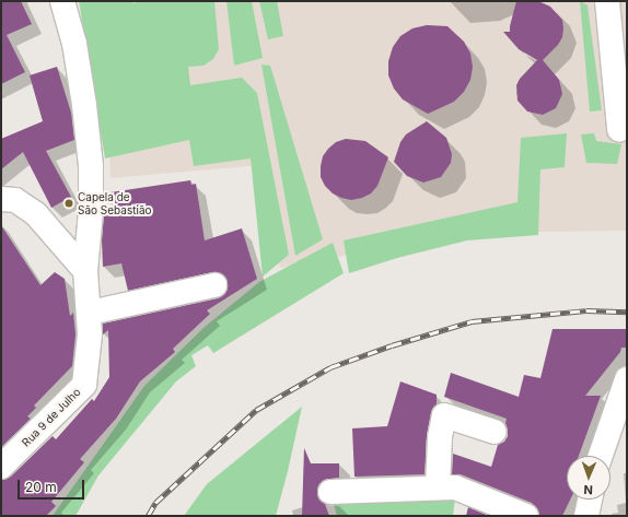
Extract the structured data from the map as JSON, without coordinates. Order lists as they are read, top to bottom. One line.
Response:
{"streets":{"street":["Rua 9 de Julho"]},"places":["Capela de São Sebastião"],"scale_bar":"20 m","north":"bottom"}
